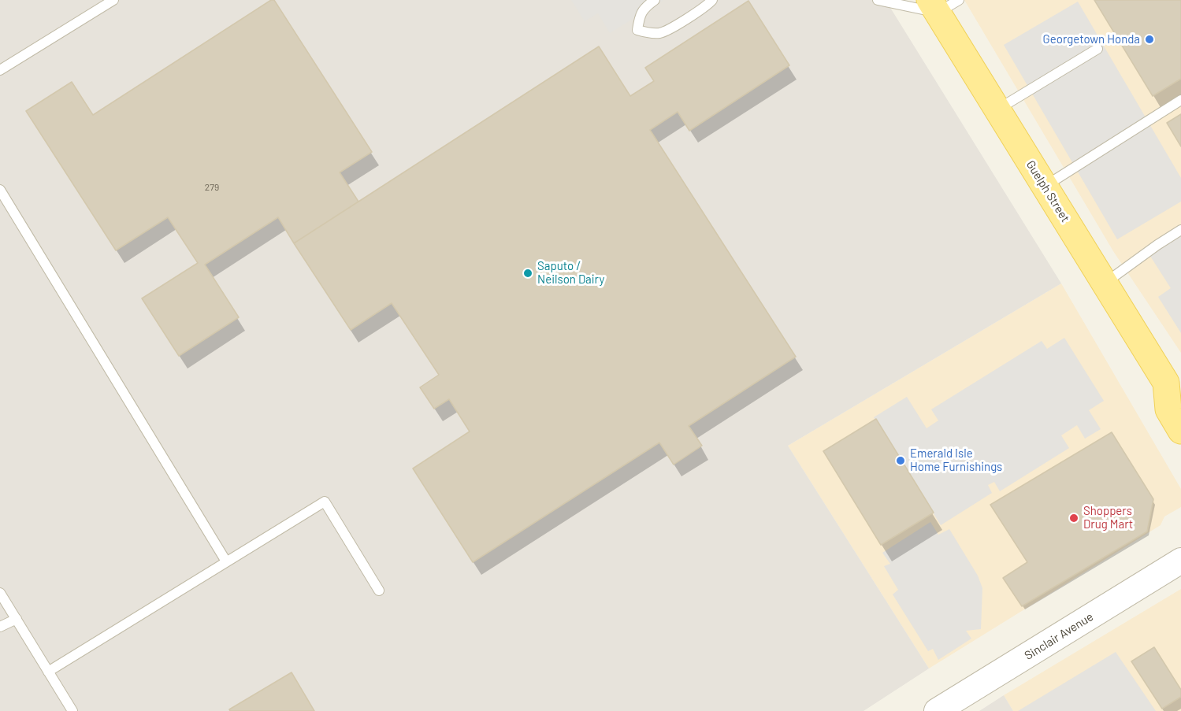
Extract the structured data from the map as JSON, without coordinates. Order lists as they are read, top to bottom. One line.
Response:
{"streets":{"main road":["Guelph Street"],"street":["Sinclair Avenue"]},"places":["Georgetown Honda","Saputo / Neilson Dairy","Emerald Isle Home Furnishings","Shoppers Drug Mart"],"house_numbers":["279"]}
